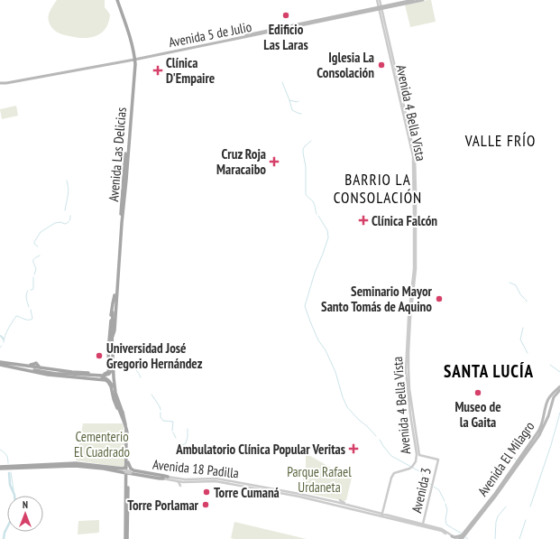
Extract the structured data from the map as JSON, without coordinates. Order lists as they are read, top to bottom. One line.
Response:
{"streets":{"main road":["Avenida 5 de Julio","Avenida Las Delicias","Avenida El Milagro"],"street":["Avenida 4 Bella Vista","Avenida 18 Padilla","Avenida 3"]},"crossings":[["Avenida 5 de Julio","Avenida 4 Bella Vista"],["Avenida 5 de Julio","Avenida Las Delicias"],["Avenida 4 Bella Vista","Avenida 18 Padilla"],["Avenida 4 Bella Vista","Avenida 3"],["Avenida El Milagro","Avenida 18 Padilla"],["Avenida 18 Padilla","Avenida 3"]],"districts":["VALLE FRÍO","BARRIO LA CONSOLACIÓN","SANTA LUCÍA"],"parks":["Cementerio El Cuadrado","Parque Rafael Urdaneta"],"places":{"other":["Edificio Las Laras","Iglesia La Consolación","Seminario Mayor Santo Tomás de Aquino","Universidad José Gregorio Hernández","Museo de la Gaita","Torre Cumaná","Torre Porlamar"],"health":["Clínica D'Empaire","Cruz Roja Maracaibo","Clínica Falcón","Ambulatorio Clínica Popular Veritas"]},"north":"top"}
